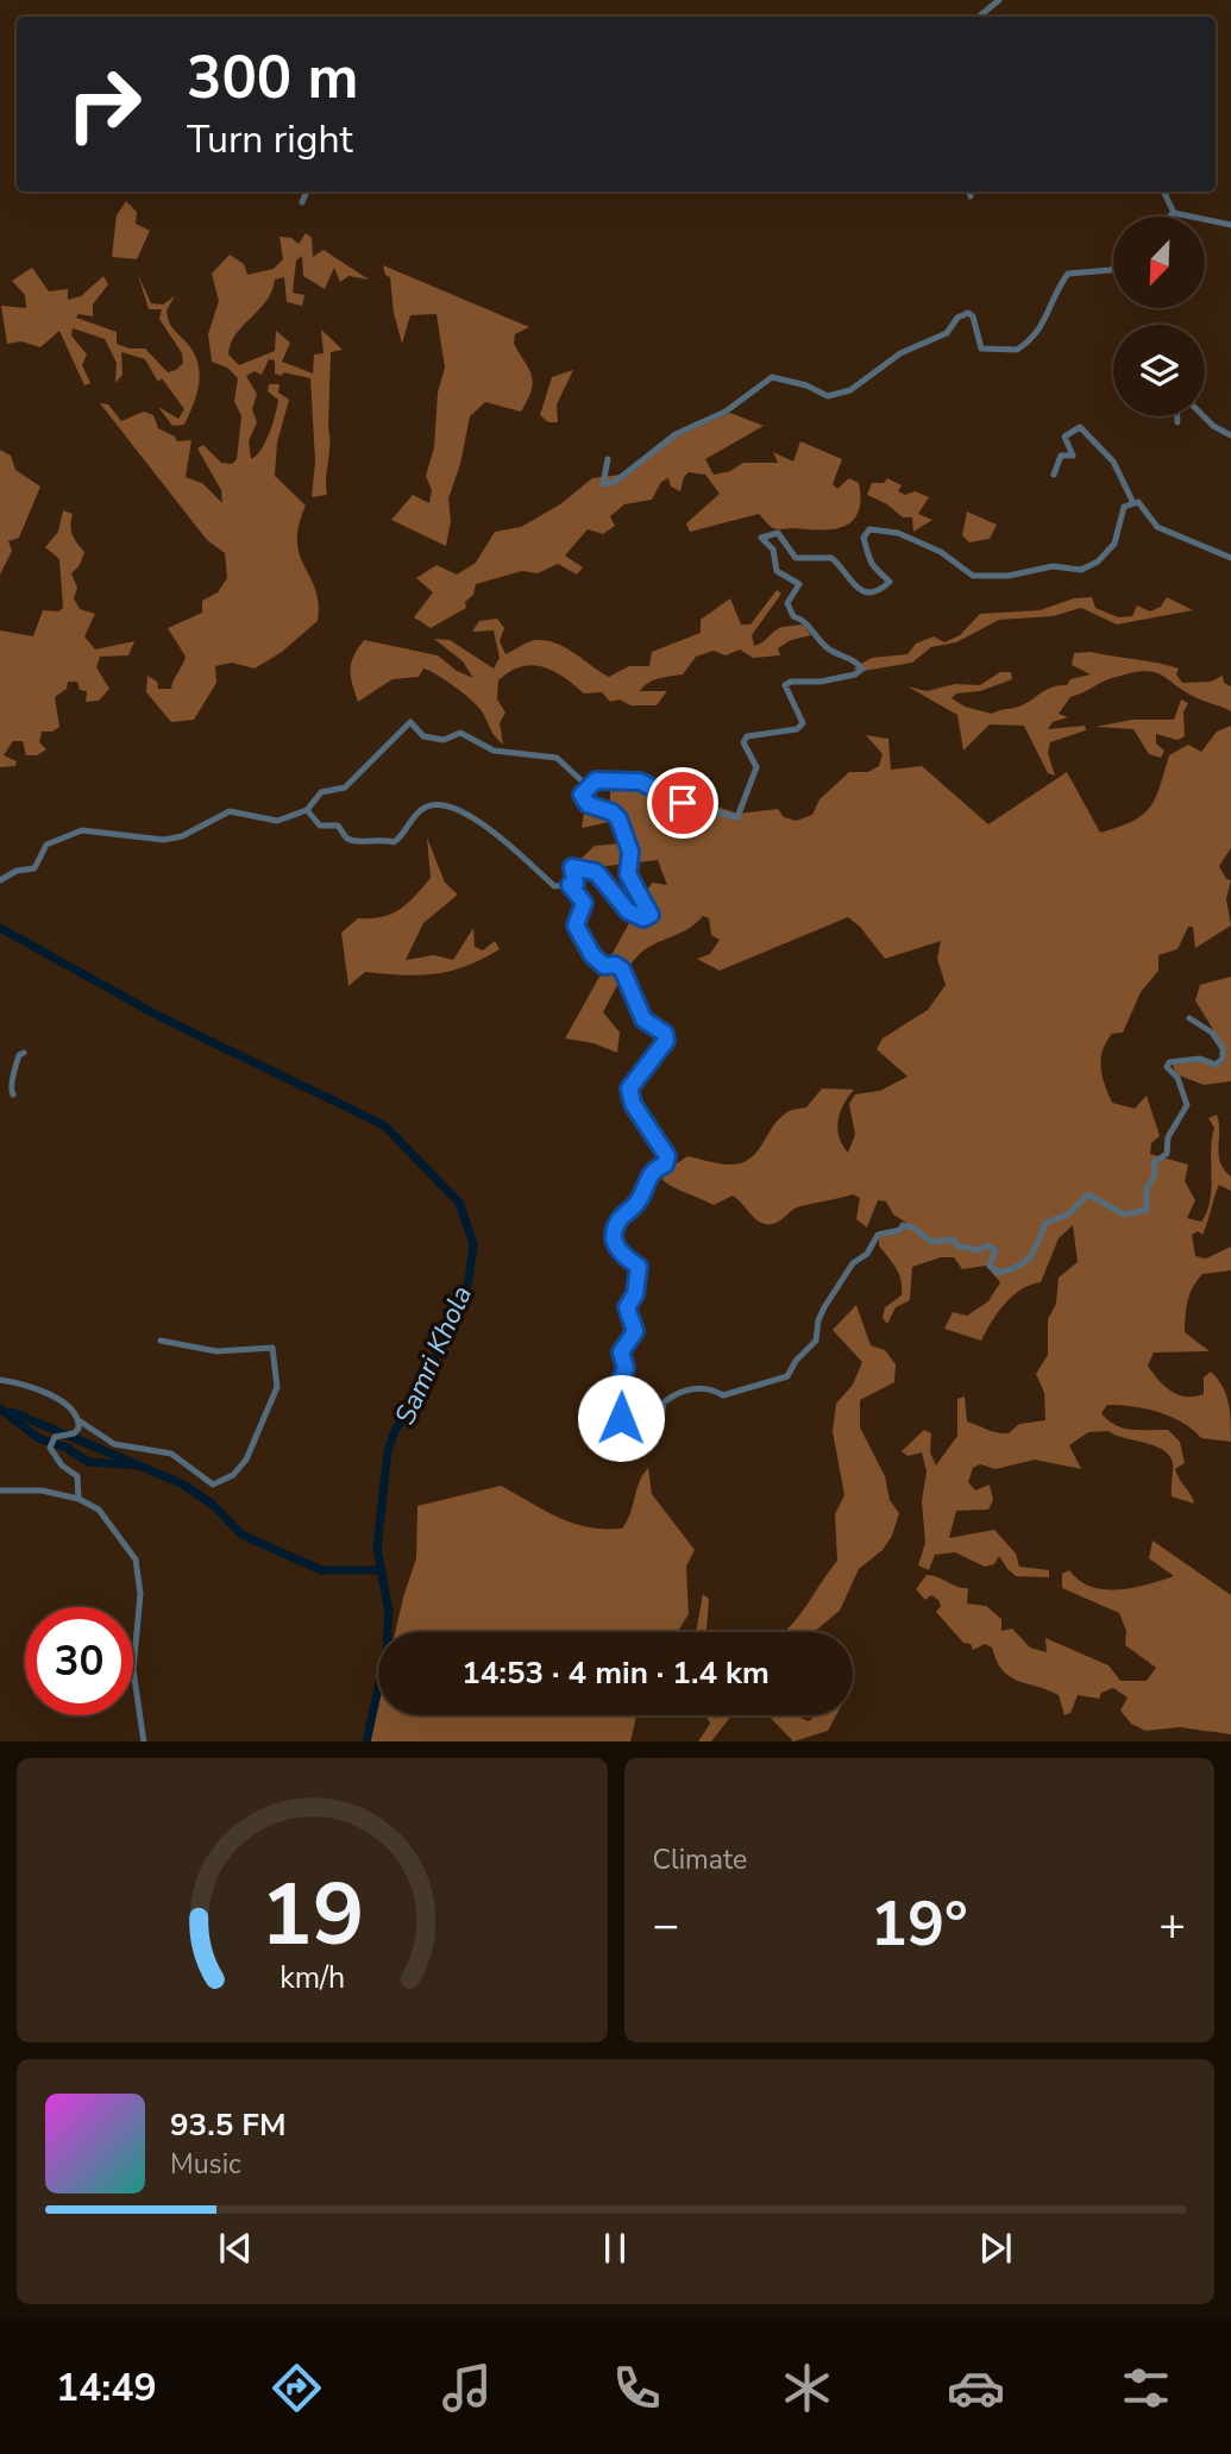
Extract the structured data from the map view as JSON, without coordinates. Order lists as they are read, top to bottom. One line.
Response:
{"water":["Samri Khola"],"north":"bottom left","page":{"turn":["300 m","Turn right"],"limit":"30","trip":"14:53 · 4 min · 1.4 km","tile":"Climate","heat":["−","19°","+"],"song":["93.5 FM","Music"],"tabs":"14:49","gauge":["19","km/h"]}}
